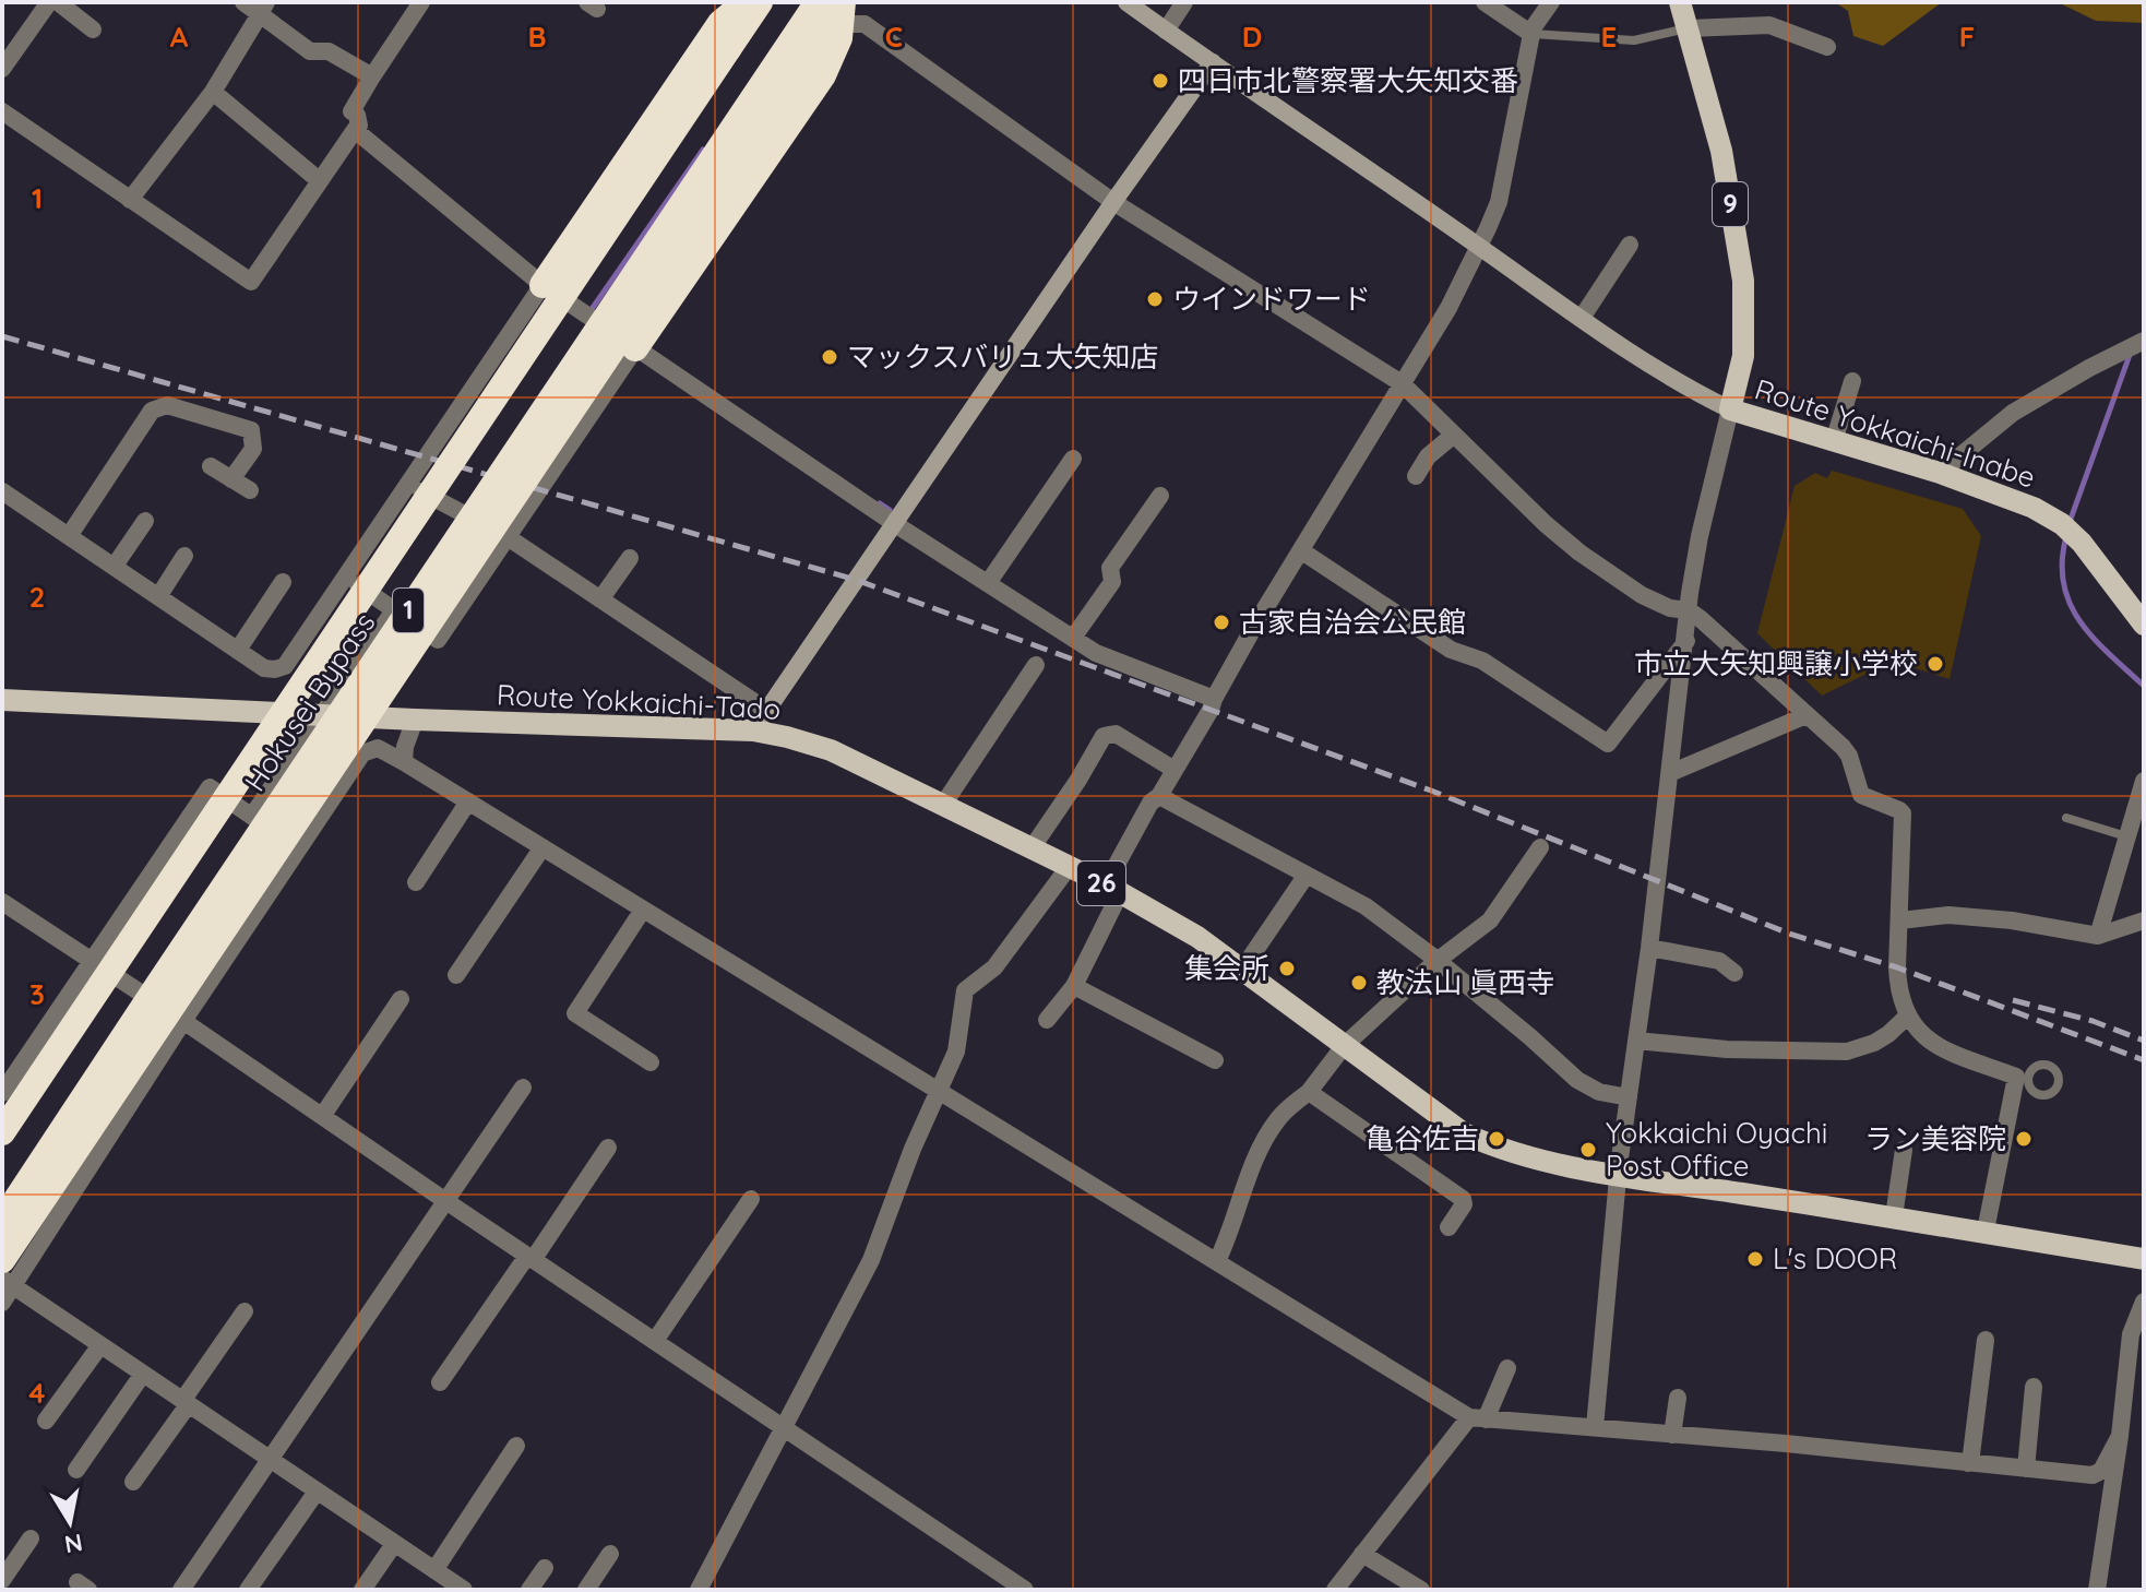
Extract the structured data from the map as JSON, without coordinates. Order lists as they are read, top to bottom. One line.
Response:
{"streets":{"highway":["1","Hokusei Bypass"],"main road":["9","Route Yokkaichi-Inabe","Route Yokkaichi-Tado","26"]},"places":["四日市北警察署大矢知交番","ウインドワード","マックスバリュ大矢知店","古家自治会公民館","市立大矢知興譲小学校","集会所","教法山 眞西寺","亀谷佐吉","ラン美容院","Yokkaichi Oyachi Post Office","L's DOOR"],"north":"bottom","grid":{"columns":["A","B","C","D","E","F"],"rows":["1","2","3","4"]}}
